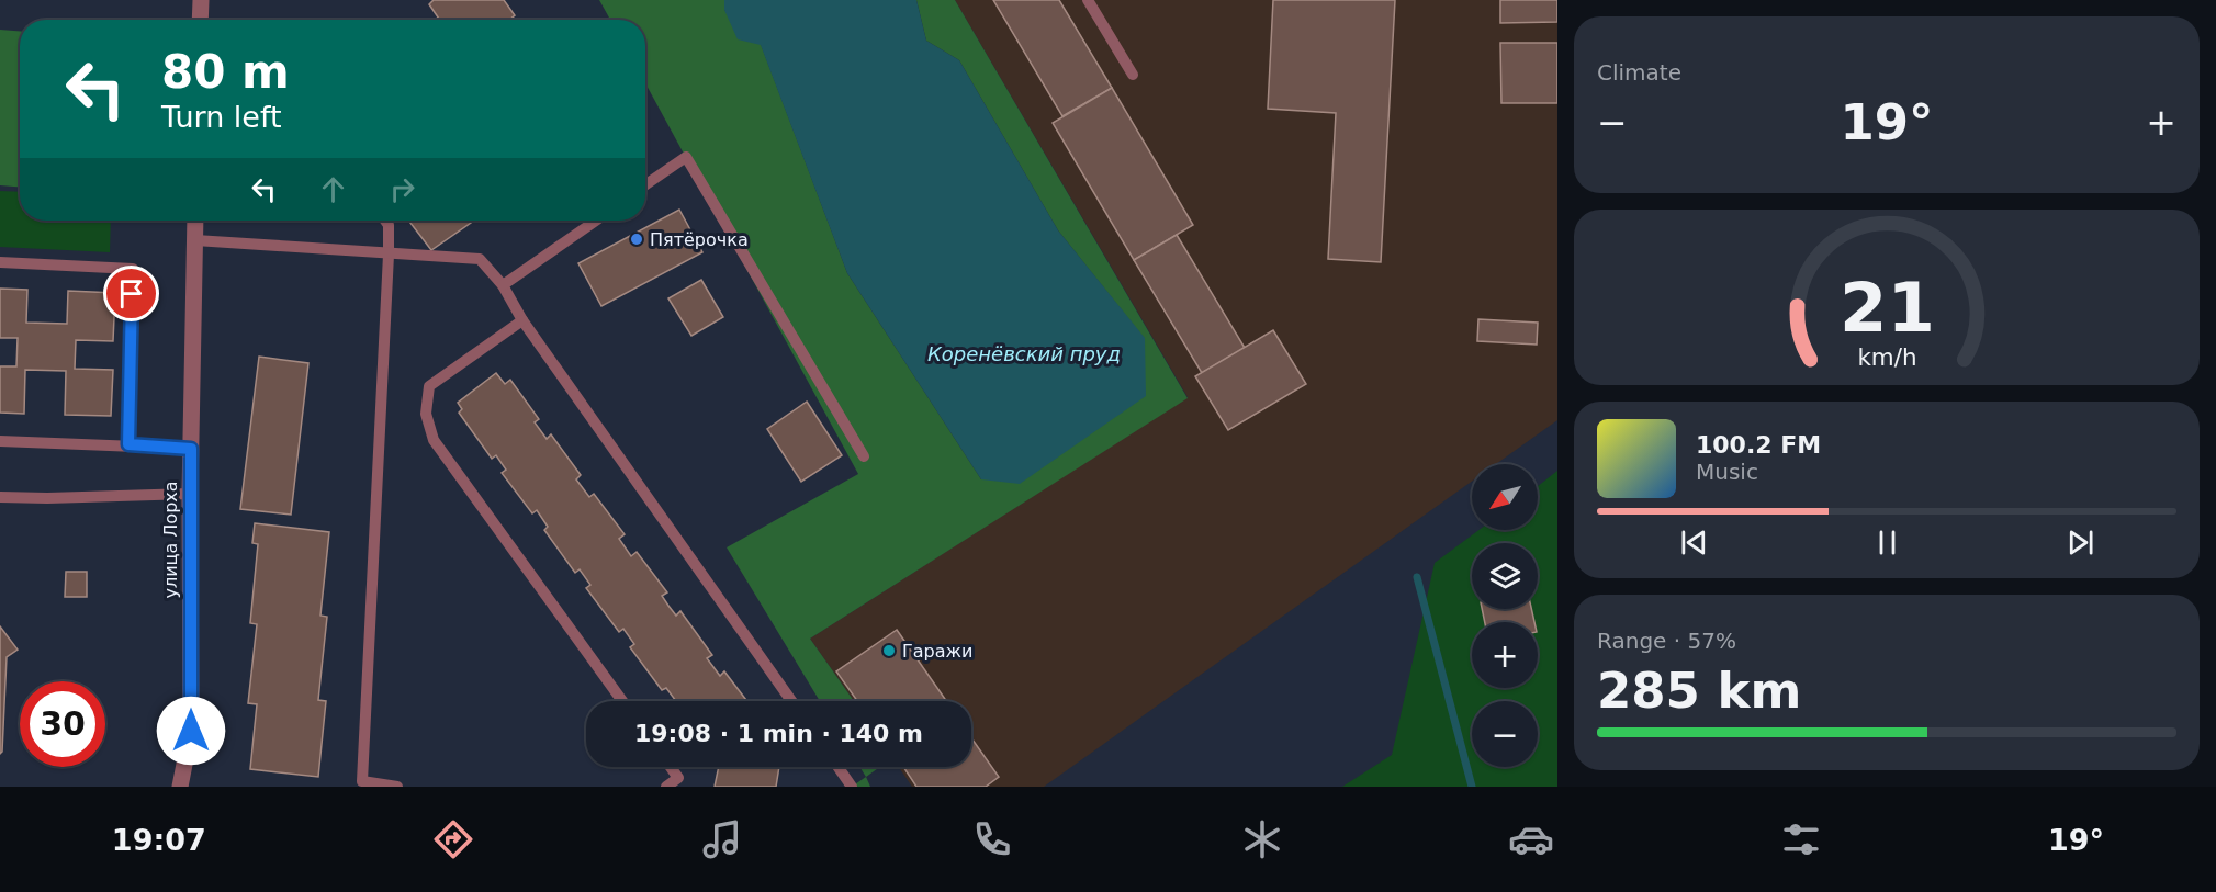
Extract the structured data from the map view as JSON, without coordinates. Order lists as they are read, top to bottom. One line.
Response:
{"streets":{"street":["улица Лорха"]},"water":["Коренёвский пруд"],"places":["Пятёрочка","Гаражи"],"north":"bottom left","page":{"tile":["Climate",["Range · 57%","285 km"]],"turn":["80 m","Turn left"],"heat":["−","19°","+"],"song":["100.2 FM","Music"],"map_buttons":["+","−"],"limit":"30","trip":"19:08 · 1 min · 140 m","tabs":["19:07","19°"],"gauge":["21","km/h"]}}
